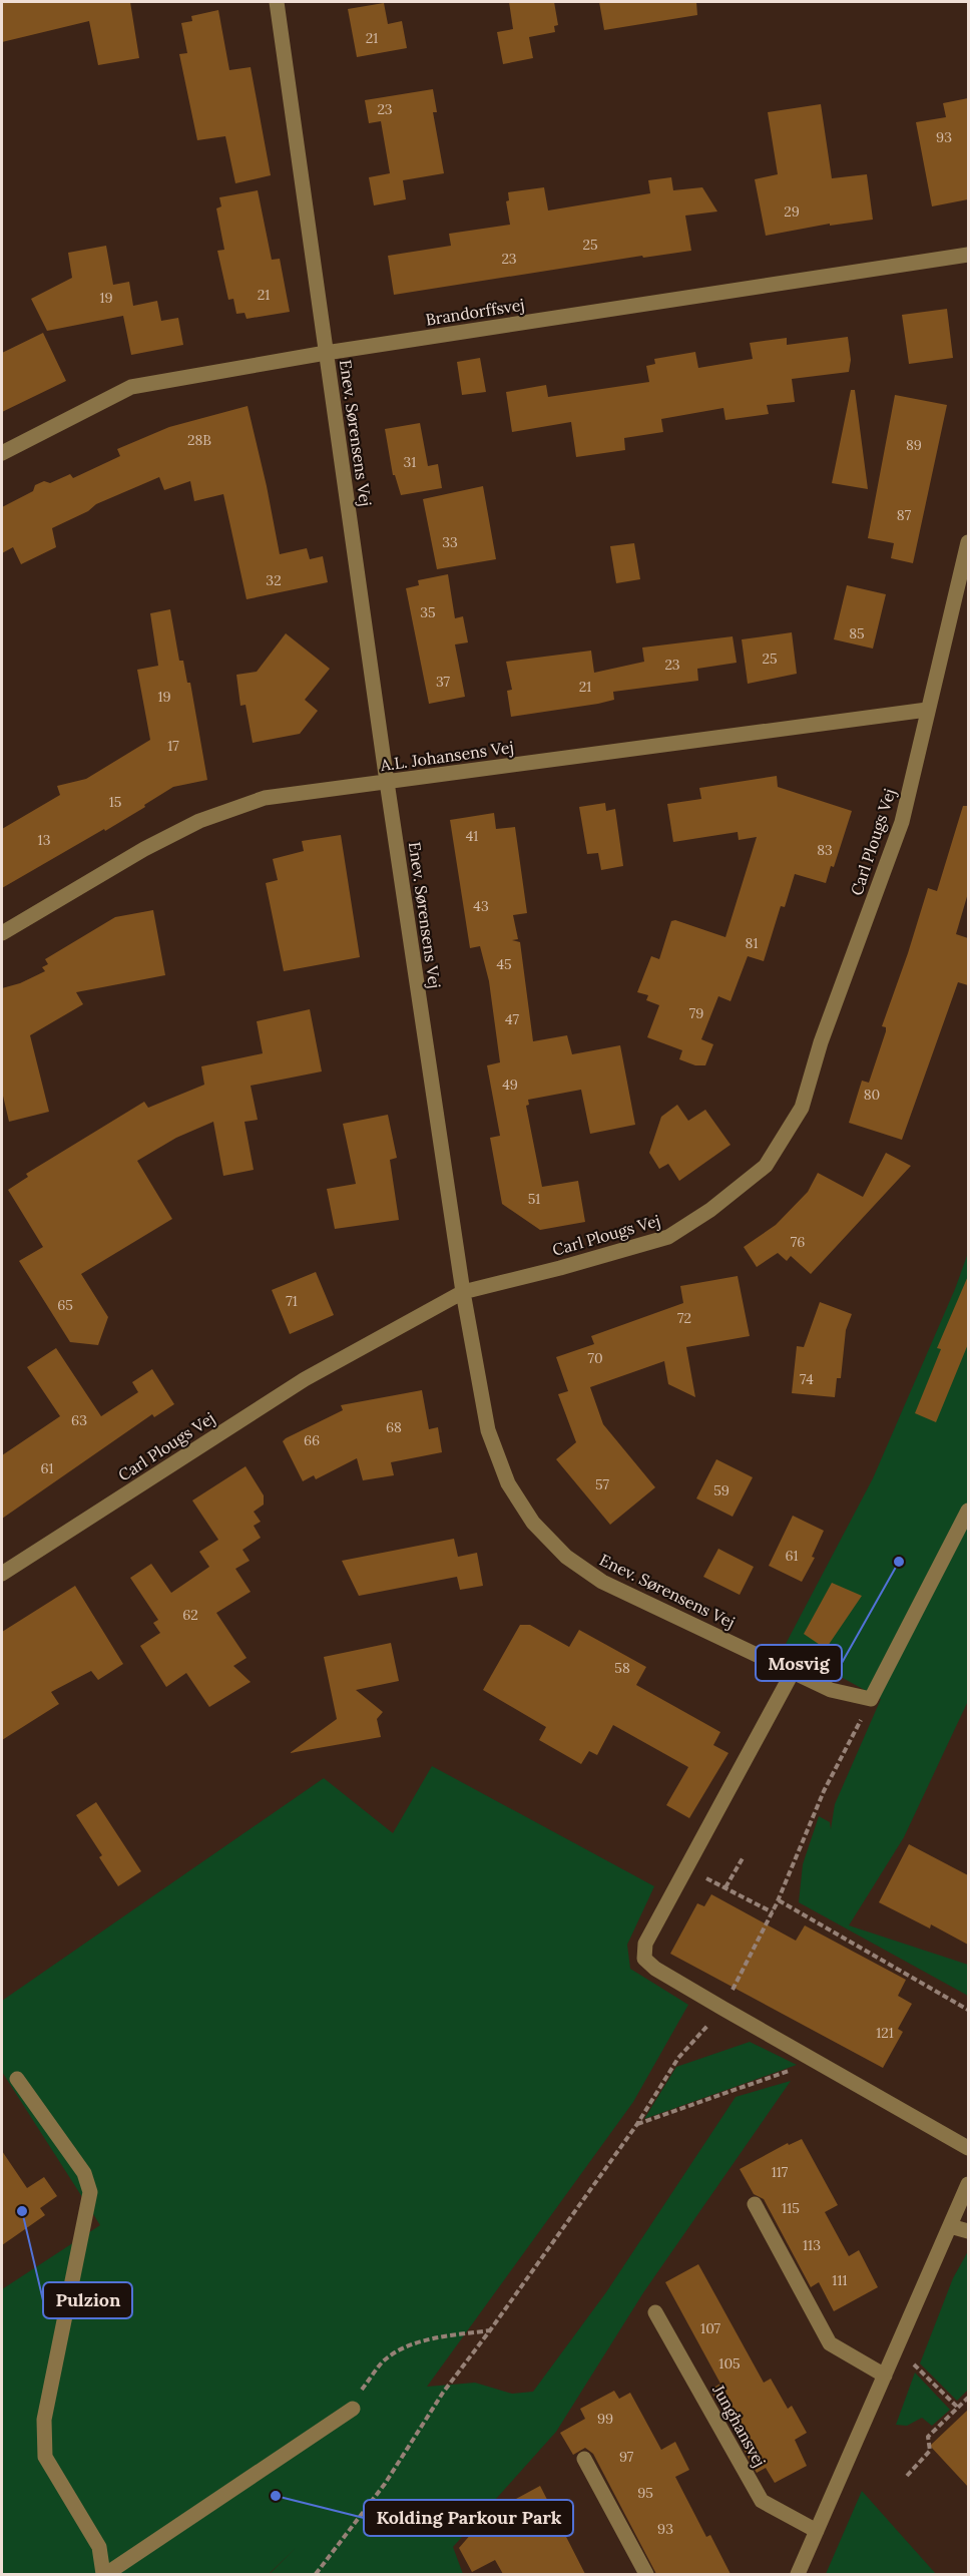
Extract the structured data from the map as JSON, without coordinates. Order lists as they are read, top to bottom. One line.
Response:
{"streets":{"street":["Brandorffsvej","Enev. Sørensens Vej","A.L. Johansens Vej","Carl Plougs Vej","Junghansvej"]},"crossings":[["Brandorffsvej","Enev. Sørensens Vej"],["Enev. Sørensens Vej","A.L. Johansens Vej"],["Enev. Sørensens Vej","Carl Plougs Vej"],["A.L. Johansens Vej","Carl Plougs Vej"]],"places":["Mosvig","Pulzion","Kolding Parkour Park"],"house_numbers":["21","23","93","29","25","23","21","19","28B","89","31","87","33","32","35","85","25","23","37","21","19","17","15","41","13","83","43","81","45","79","47","49","80","51","76","71","65","72","70","74","63","68","66","61","57","59","61","62","58","121","117","115","113","111","107","105","99","97","95","93"]}
